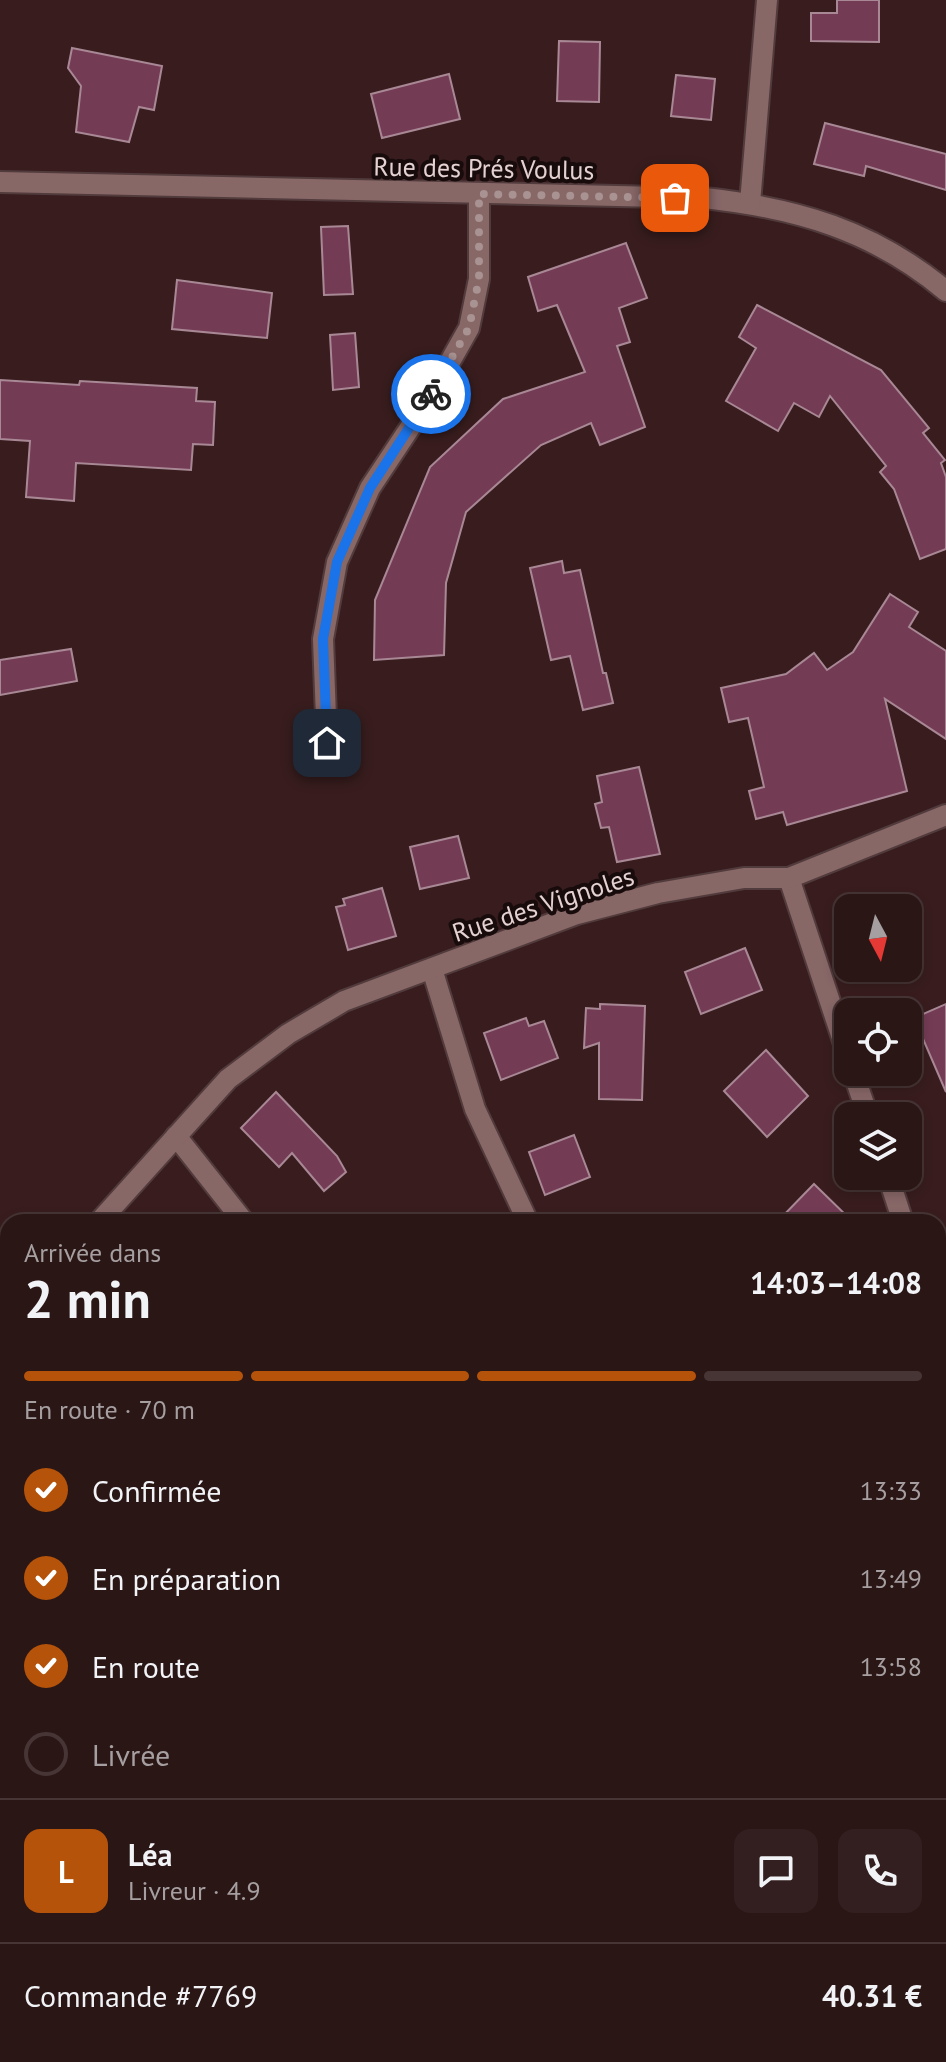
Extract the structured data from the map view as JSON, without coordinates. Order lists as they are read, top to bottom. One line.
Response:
{"streets":{"street":["Rue des Prés Voulus","Rue des Vignoles"]},"north":"bottom","page":{"heading":["2 min","Arrivée dans","14:03–14:08"],"panel":["Léa","Livreur · 4.9","Commande #7769","40.31 €"],"bar":"En route · 70 m","list":[["Confirmée","13:33"],["En préparation","13:49"],["En route","13:58"],"Livrée"],"round":"L"}}
